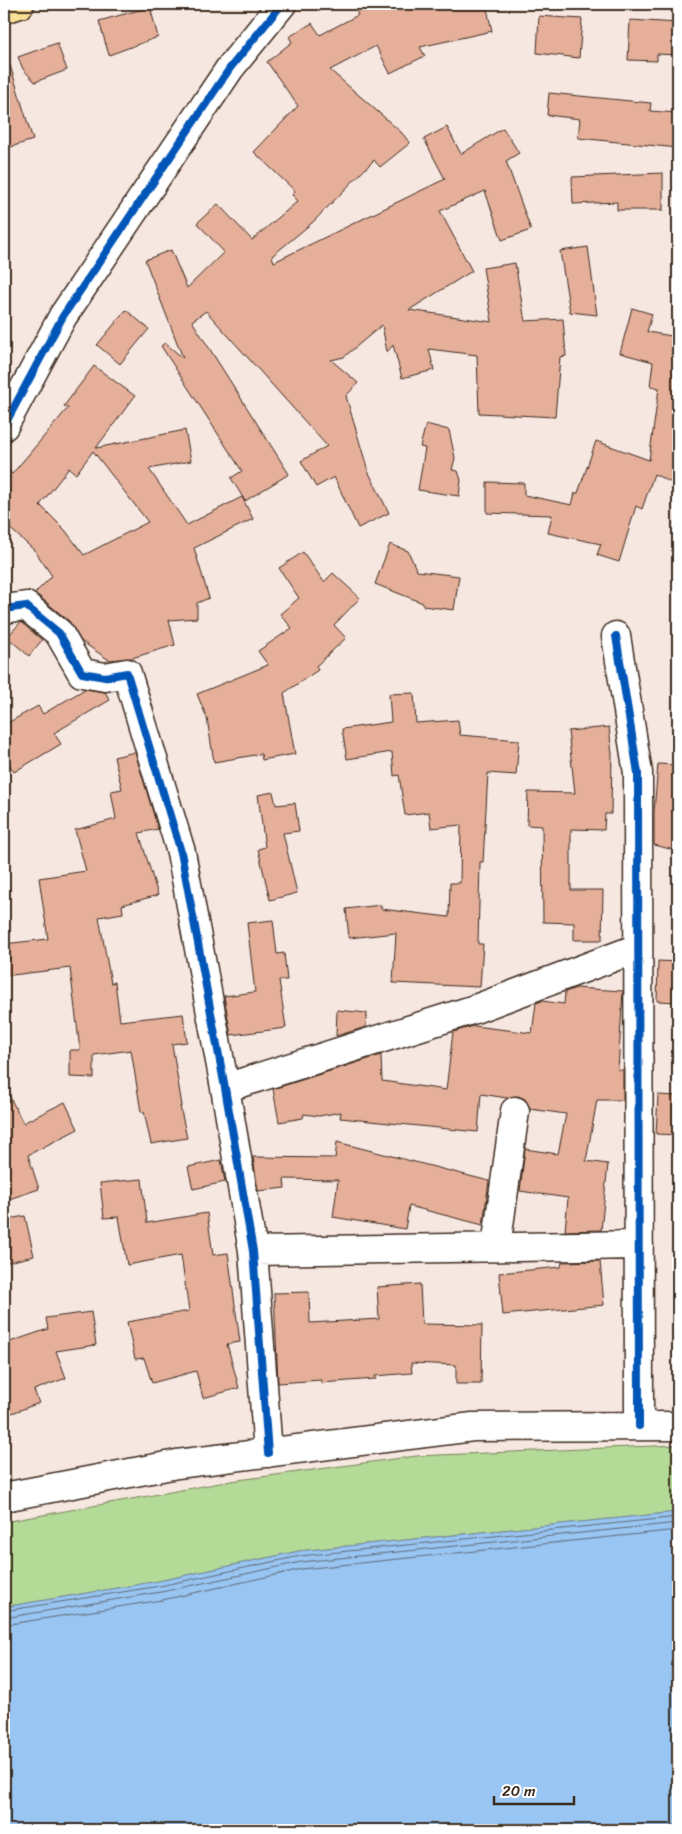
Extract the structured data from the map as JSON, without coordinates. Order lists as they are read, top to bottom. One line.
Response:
{"scale_bar":"20 m"}
